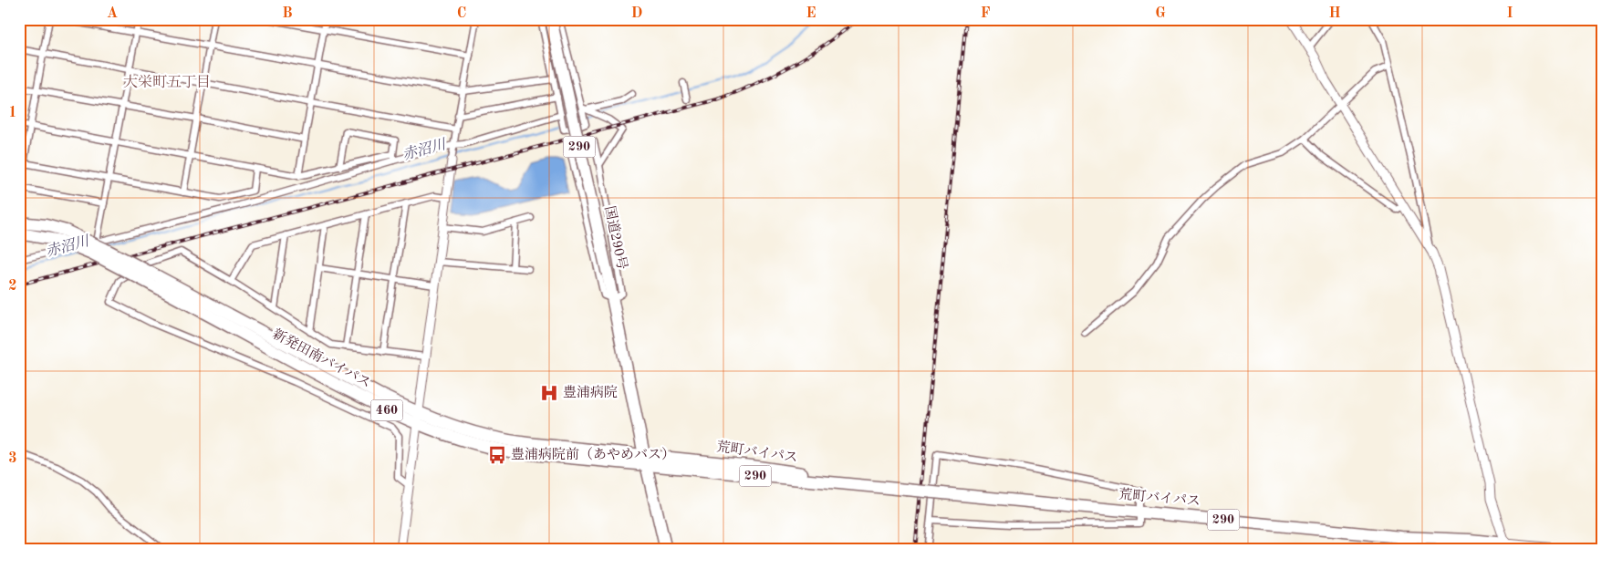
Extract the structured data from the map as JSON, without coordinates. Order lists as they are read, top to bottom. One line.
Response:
{"streets":{"highway":["290","国道290号","新発田南バイパス","460","荒町バイパス"]},"crossings":[["国道290号","新発田南バイパス"],["国道290号","荒町バイパス"],["新発田南バイパス","460"],["新発田南バイパス","荒町バイパス"]],"districts":["大栄町五丁目"],"water":["赤沼川"],"places":{"hospital":["豊浦病院"],"bus stop":["豊浦病院前（あやめバス）"]},"grid":{"columns":["A","B","C","D","E","F","G","H","I"],"rows":["1","2","3"]}}
